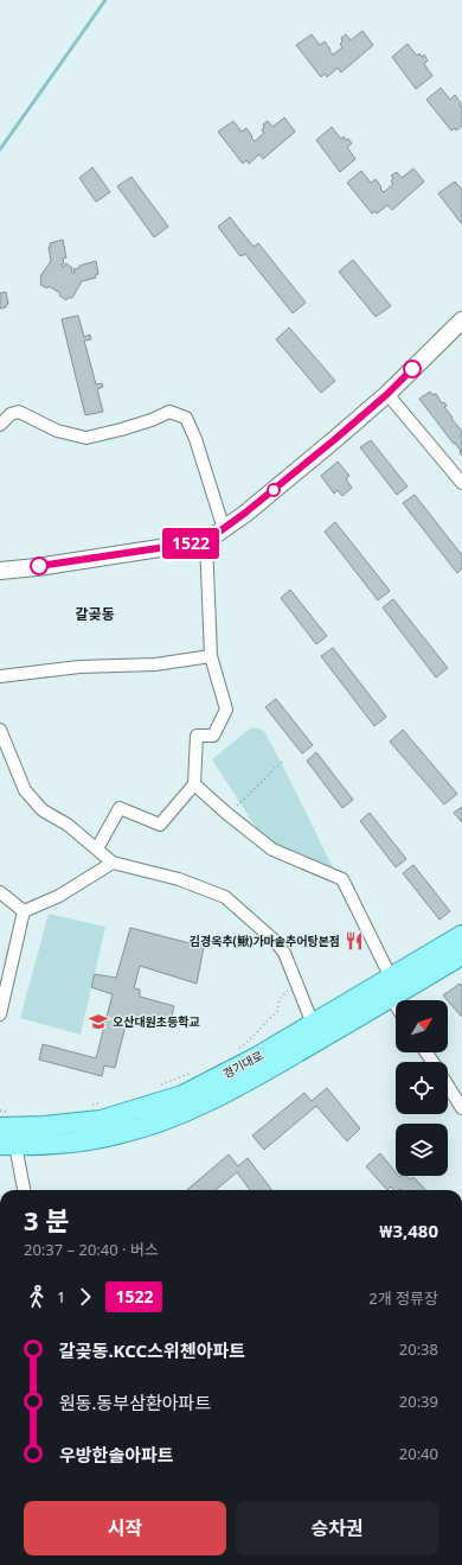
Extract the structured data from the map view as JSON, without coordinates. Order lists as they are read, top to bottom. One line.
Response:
{"streets":{"main road":["경기대로"]},"districts":["갈곶동"],"places":{"restaurant":["김경옥추(鰍)가마솥추어탕본점"],"school or university":["오산대원초등학교"]},"lines":["bus line 1522"],"north":"top right","page":{"on_map":"1522","heading":["3 분","20:37 – 20:40 · 버스","₩3,480"],"legs":["1","1522","2개 정류장"],"list":[{"name":"갈곶동.KCC스위첸아파트","value":"20:38"},{"name":"원동.동부삼환아파트","value":"20:39"},{"name":"우방한솔아파트","value":"20:40"}],"buttons":["시작","승차권"]}}
